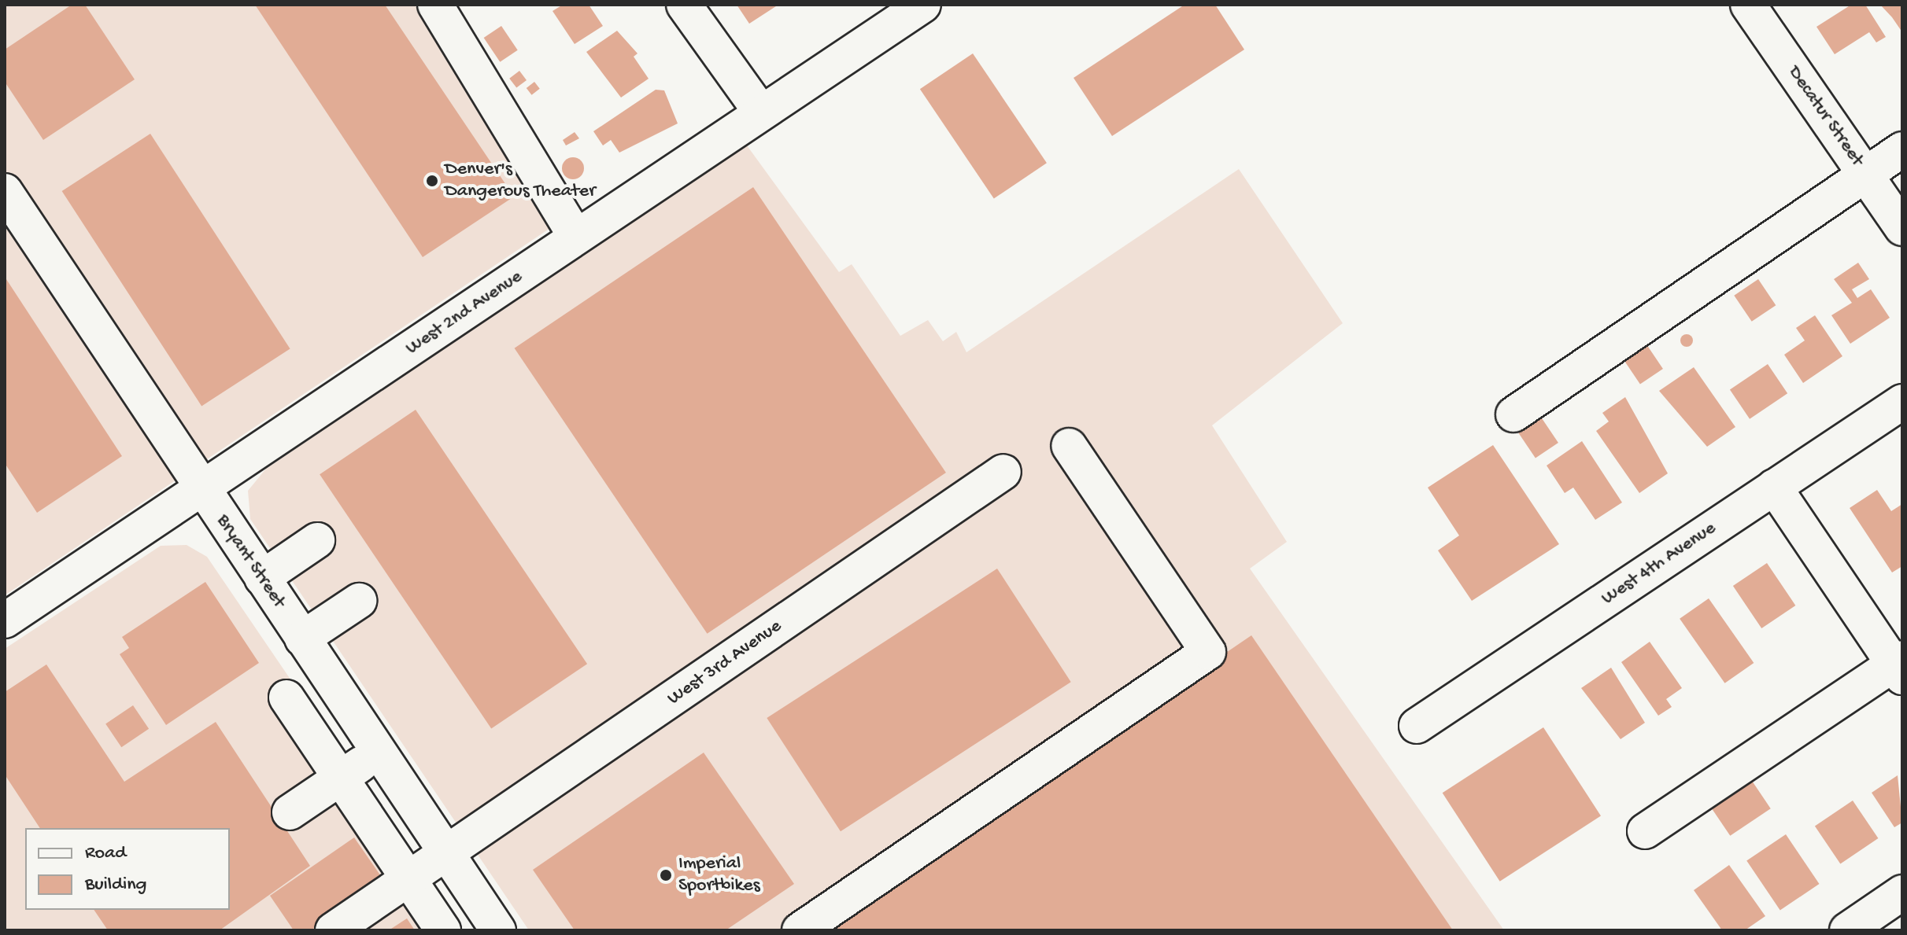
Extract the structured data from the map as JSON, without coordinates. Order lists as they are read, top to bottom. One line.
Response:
{"streets":{"street":["Decatur Street","West 2nd Avenue","Bryant Street","West 4th Avenue","West 3rd Avenue"]},"crossings":[["West 2nd Avenue","Bryant Street"],["Bryant Street","West 3rd Avenue"]],"places":["Denver's Dangerous Theater","Imperial Sportbikes"],"legend":["Road","Building"]}
